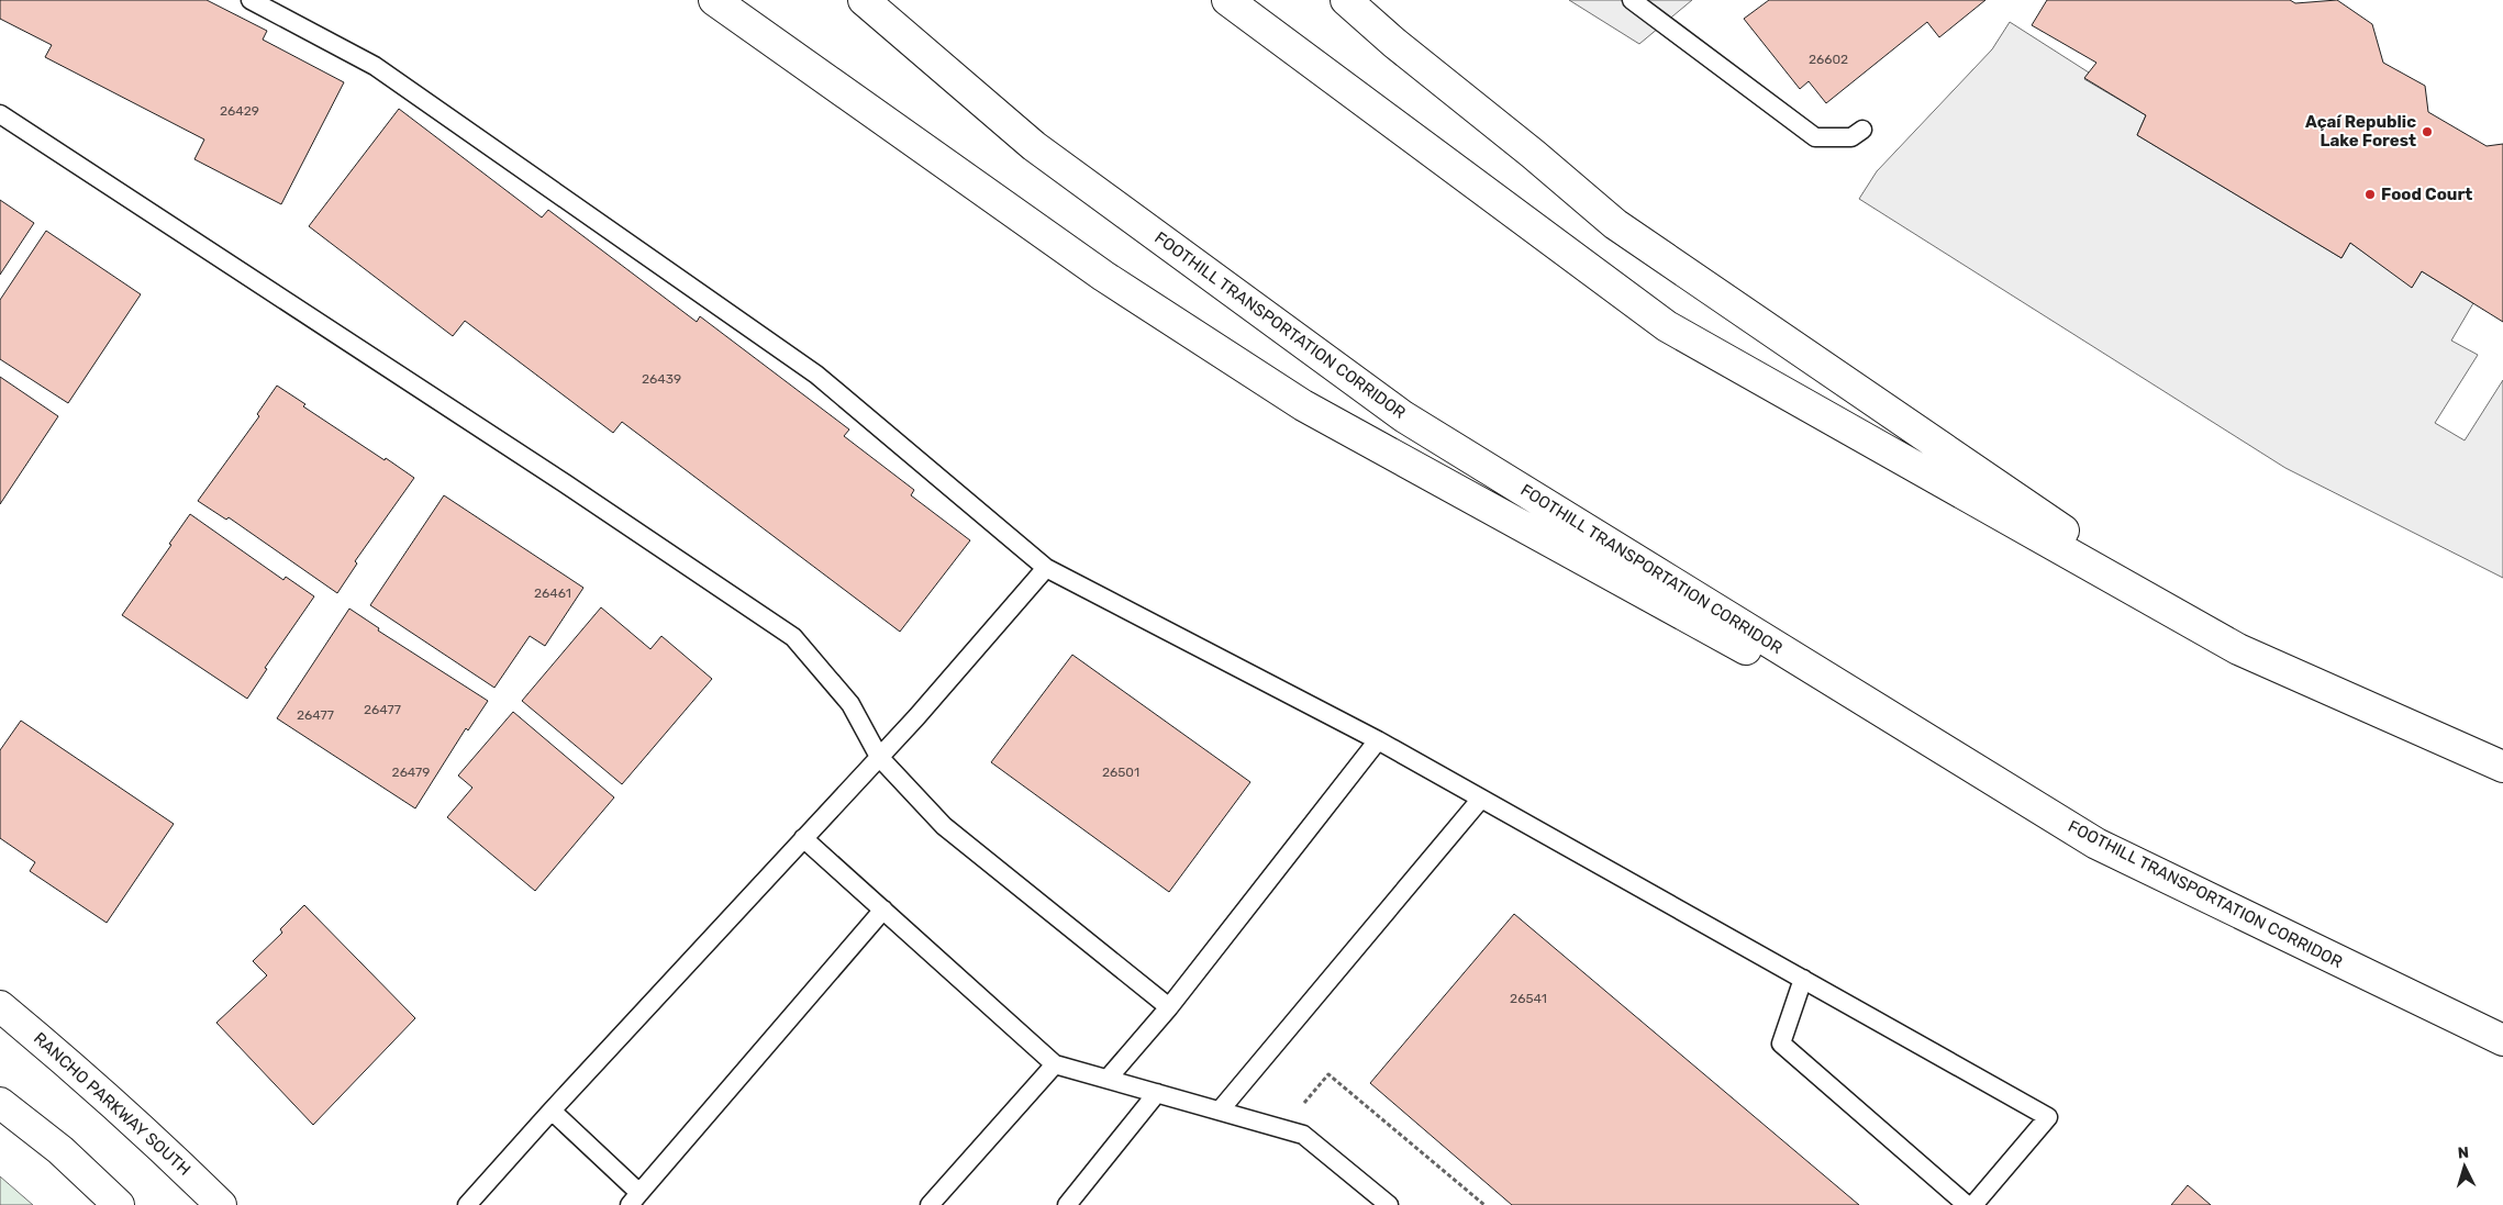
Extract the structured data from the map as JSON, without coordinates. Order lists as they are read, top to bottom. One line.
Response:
{"streets":{"main road":["FOOTHILL TRANSPORTATION CORRIDOR","RANCHO PARKWAY SOUTH"]},"places":["Açaí Republic Lake Forest","Food Court"],"house_numbers":["26602","26429","26439","26461","26477","26477","26479","26501","26541"],"north":"top"}
